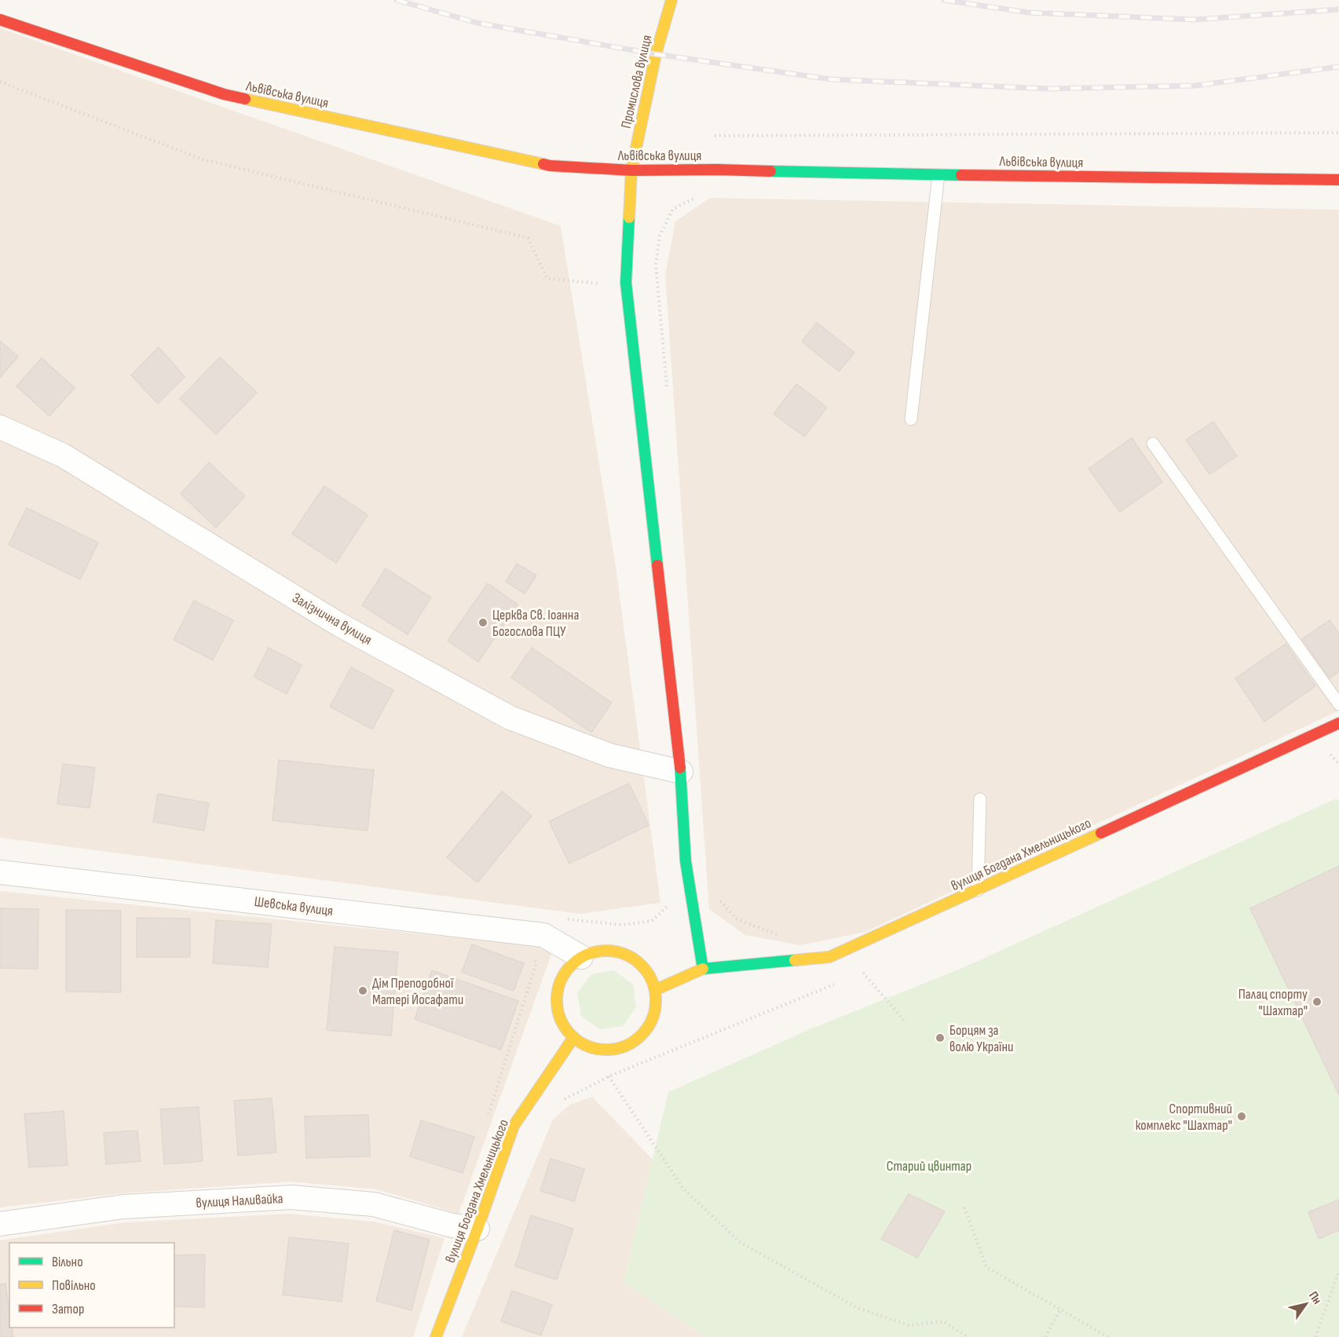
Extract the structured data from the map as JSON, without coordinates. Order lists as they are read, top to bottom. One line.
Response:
{"streets":{"main road":["Промислова вулиця","Львівська вулиця","вулиця Богдана Хмельницького"],"street":["Залізнична вулиця","Шевська вулиця","вулиця Наливайка"]},"crossings":[["Промислова вулиця","Львівська вулиця"],["Промислова вулиця","Залізнична вулиця"],["Промислова вулиця","вулиця Богдана Хмельницького"],["вулиця Богдана Хмельницького","Шевська вулиця"],["вулиця Богдана Хмельницького","вулиця Наливайка"]],"parks":["Старий цвинтар"],"places":["Церква Св. Іоанна Богослова ПЦУ","Дім Преподобної Матері Йосафати","Палац спорту \"Шахтар\"","Борцям за волю України","Спортивний комплекс \"Шахтар\""],"legend":["Вільно","Повільно","Затор"],"north":"top right"}
